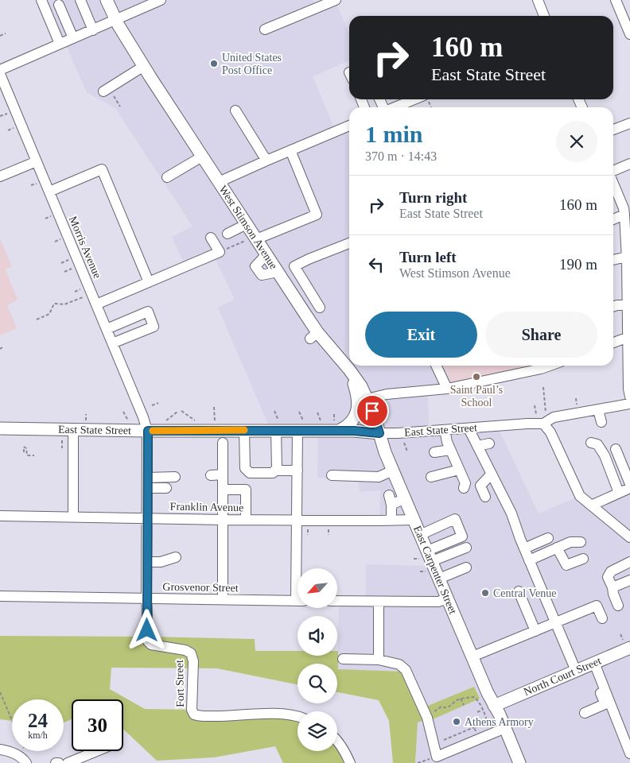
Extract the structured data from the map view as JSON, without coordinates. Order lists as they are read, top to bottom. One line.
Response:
{"streets":{"main road":["West Stimson Avenue","East State Street","East Carpenter Street","North Court Street"],"street":["Morris Avenue","Franklin Avenue","Grosvenor Street","Fort Street"]},"crossings":[["West Stimson Avenue","East State Street"],["West Stimson Avenue","East Carpenter Street"],["Morris Avenue","East State Street"],["Morris Avenue","Fort Street"],["East State Street","East Carpenter Street"],["East State Street","Fort Street"],["Franklin Avenue","East Carpenter Street"],["Franklin Avenue","Fort Street"],["East Carpenter Street","North Court Street"],["Grosvenor Street","Fort Street"]],"places":["United States Post Office","Saint Paul’s School","Central Venue","Athens Armory"],"north":"bottom left","page":{"turn":["160 m","East State Street"],"heading":["1 min","370 m · 14:43"],"list":[{"name":"Turn right","note":"East State Street","value":"160 m"},{"name":"Turn left","note":"West Stimson Avenue","value":"190 m"}],"buttons":["Exit","Share"],"speed":"24 km/h","limit":"30"}}
